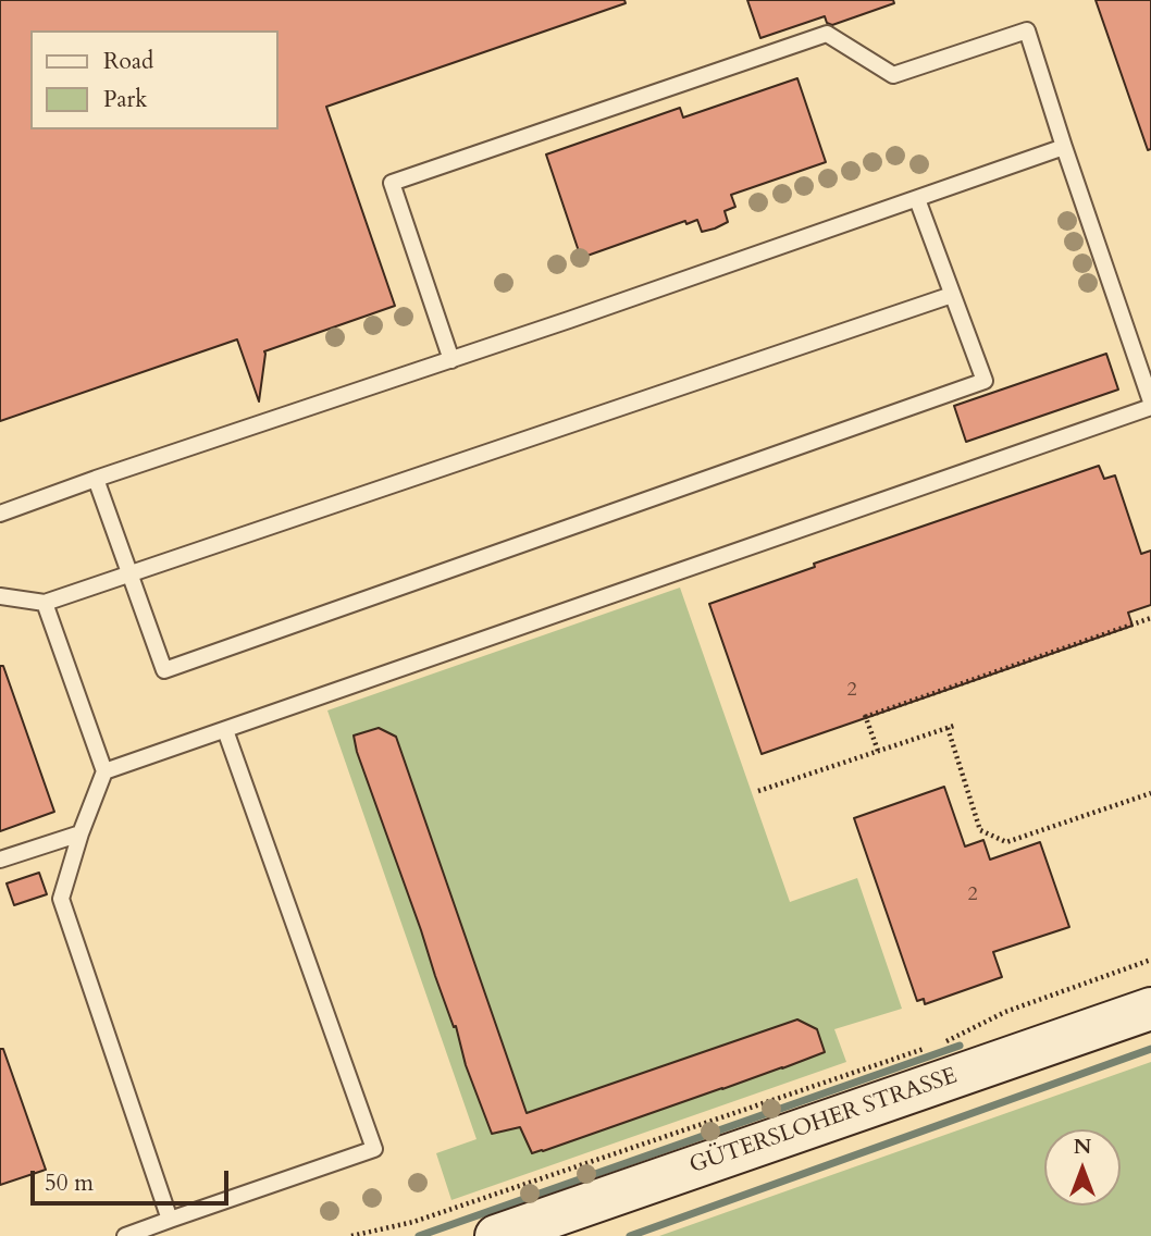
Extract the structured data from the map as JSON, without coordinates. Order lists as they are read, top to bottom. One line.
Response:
{"streets":{"main road":["GÜTERSLOHER STRASSE"]},"house_numbers":["2","2"],"legend":["Road","Park"],"scale_bar":"50 m","north":"top"}
